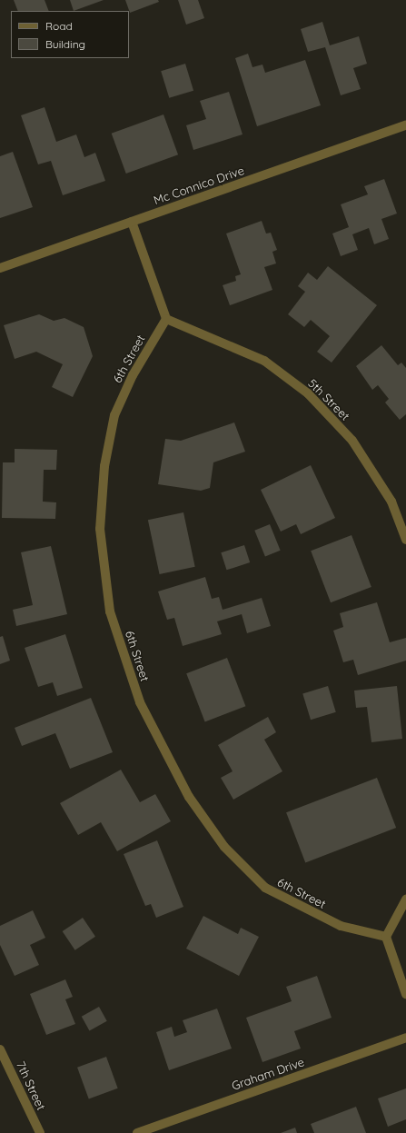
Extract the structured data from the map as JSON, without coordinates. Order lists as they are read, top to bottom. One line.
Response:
{"streets":{"street":["Mc Connico Drive","6th Street","5th Street","Graham Drive","7th Street"]},"crossings":[["6th Street","5th Street"]],"legend":["Road","Building"]}
